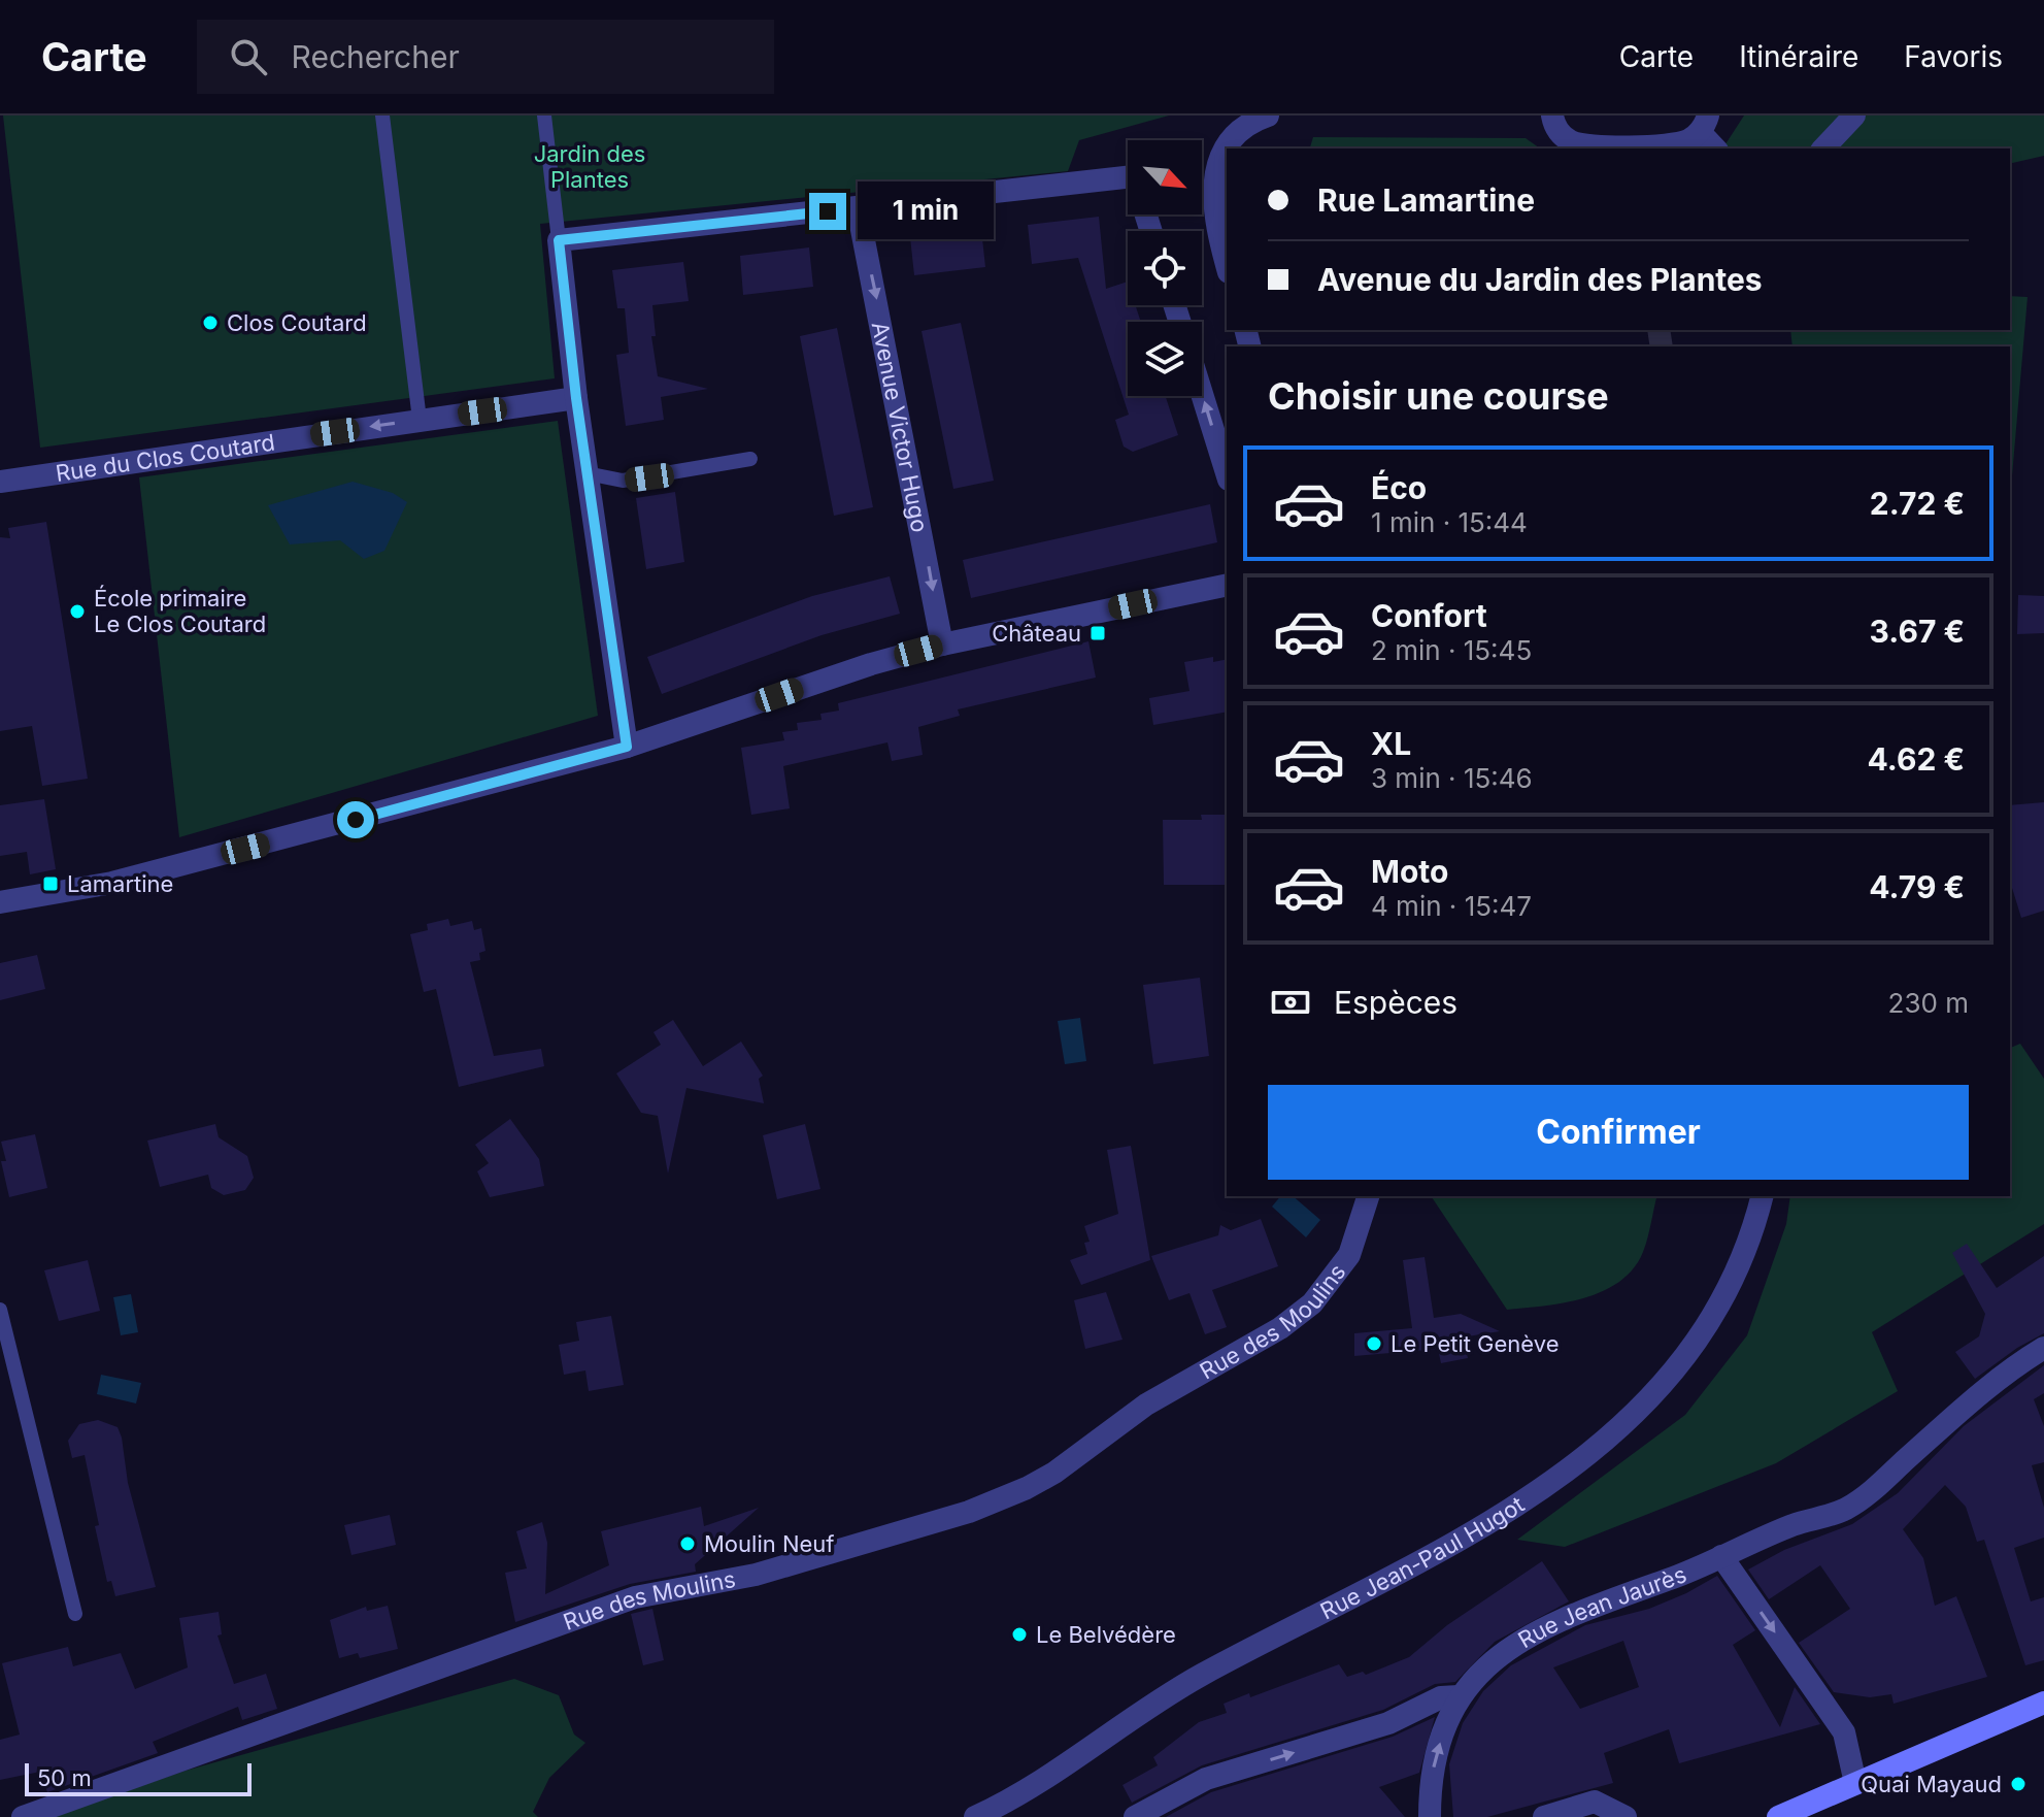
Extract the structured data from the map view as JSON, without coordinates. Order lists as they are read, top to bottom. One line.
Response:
{"streets":{"street":["Avenue Victor Hugo","Rue du Clos Coutard","Rue des Moulins","Rue Jean-Paul Hugot","Rue Jean Jaurès"]},"one_way":["Avenue Victor Hugo","Rue du Clos Coutard"],"parks":["Jardin des Plantes"],"places":{"other":["Clos Coutard","École primaire Le Clos Coutard","Le Petit Genève","Moulin Neuf","Le Belvédère","Quai Mayaud"],"transit":["Château","Lamartine"]},"scale_bar":"50 m","north":"bottom right","page":{"header":"Carte","search":"Rechercher","nav":["Carte","Itinéraire","Favoris"],"banner":["Rue Lamartine","Avenue du Jardin des Plantes"],"bubble":"1 min","heading":"Choisir une course","list":[{"name":"Éco","note":"1 min · 15:44","value":"2.72 €"},{"name":"Confort","note":"2 min · 15:45","value":"3.67 €"},{"name":"XL","note":"3 min · 15:46","value":"4.62 €"},{"name":"Moto","note":"4 min · 15:47","value":"4.79 €"}],"pay":["Espèces","230 m"],"buttons":"Confirmer","scale":"50 m"}}
